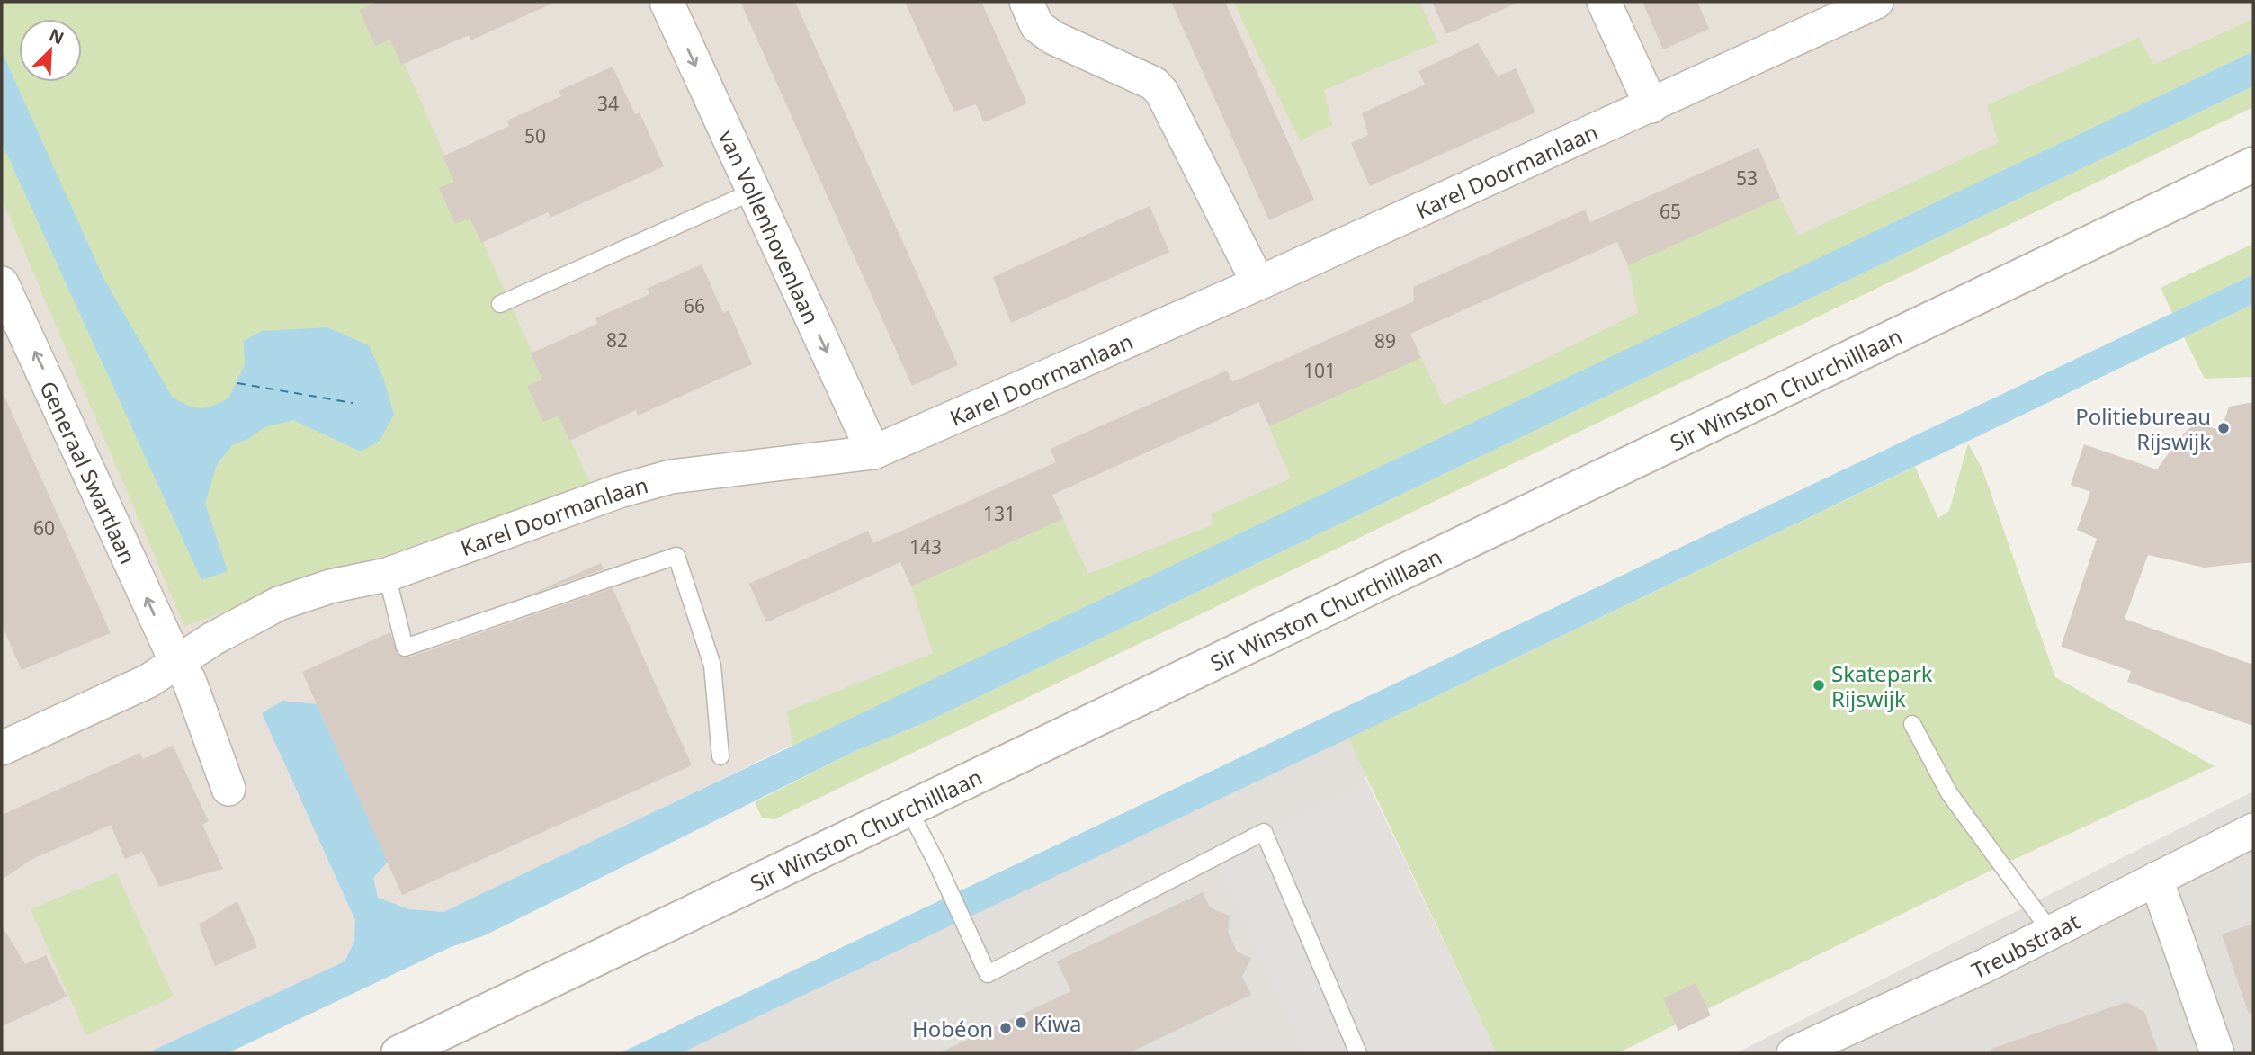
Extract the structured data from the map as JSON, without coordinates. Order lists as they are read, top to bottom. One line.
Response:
{"streets":{"street":["Karel Doormanlaan","van Vollenhovenlaan","Sir Winston Churchilllaan","Generaal Swartlaan","Treubstraat"]},"crossings":[["Karel Doormanlaan","van Vollenhovenlaan"],["Karel Doormanlaan","Generaal Swartlaan"]],"one_way":["van Vollenhovenlaan","Generaal Swartlaan"],"places":["Politiebureau Rijswijk","Skatepark Rijswijk","Kiwa","Hobéon"],"house_numbers":["34","50","53","65","66","82","89","101","131","60","143"],"north":"top right"}
